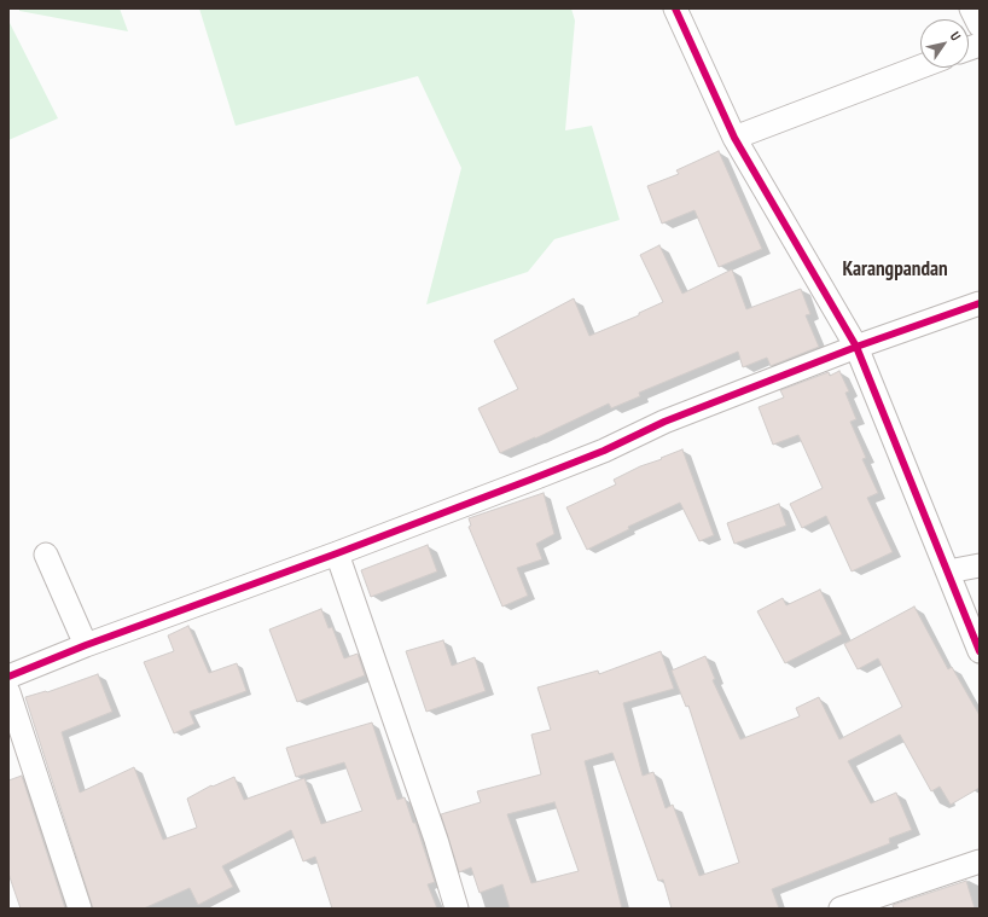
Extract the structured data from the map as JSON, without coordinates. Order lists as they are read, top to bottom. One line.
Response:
{"districts":["Karangpandan"],"north":"top right"}
